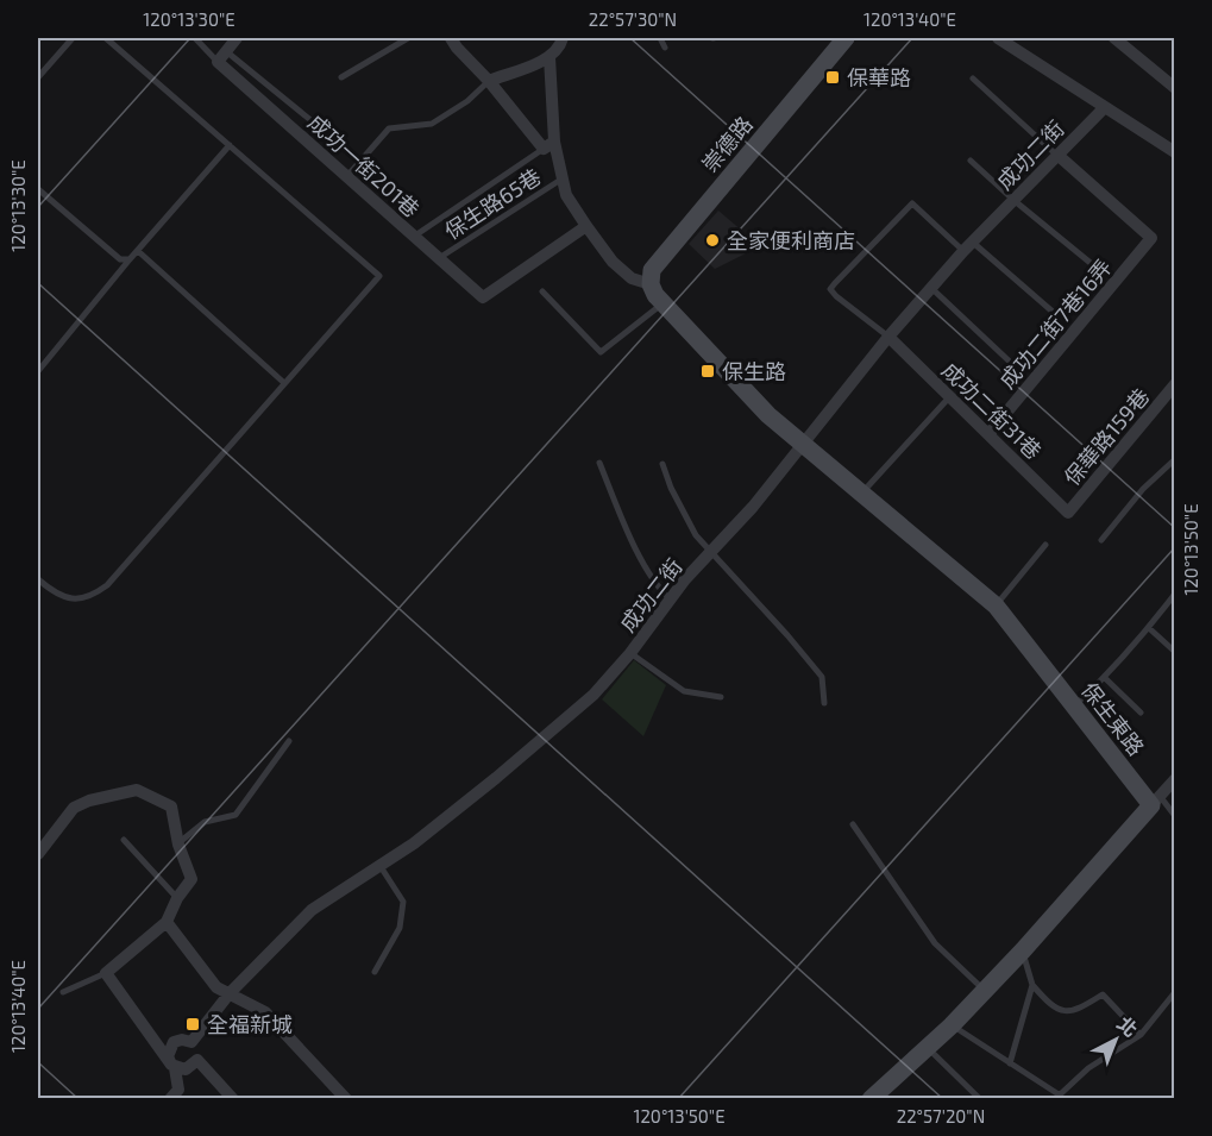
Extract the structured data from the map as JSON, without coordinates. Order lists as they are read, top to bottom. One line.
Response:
{"streets":{"street":["崇德路","成功二街","成功一街201巷","成功二街7巷16弄","成功二街31巷","保華路159巷","保生東路"],"lane":["保生路65巷"]},"crossings":[["成功二街","成功二街7巷16弄"],["成功二街","成功二街31巷"],["成功二街","保生東路"],["成功一街201巷","保生路65巷"],["成功二街7巷16弄","成功二街31巷"],["成功二街31巷","保華路159巷"]],"places":{"transit":["保華路","保生路","全福新城"],"other":["全家便利商店"]},"north":"top right","coordinates":["120°13'30\"E","22°57'30\"N","120°13'40\"E","120°13'50\"E","22°57'20\"N"]}
